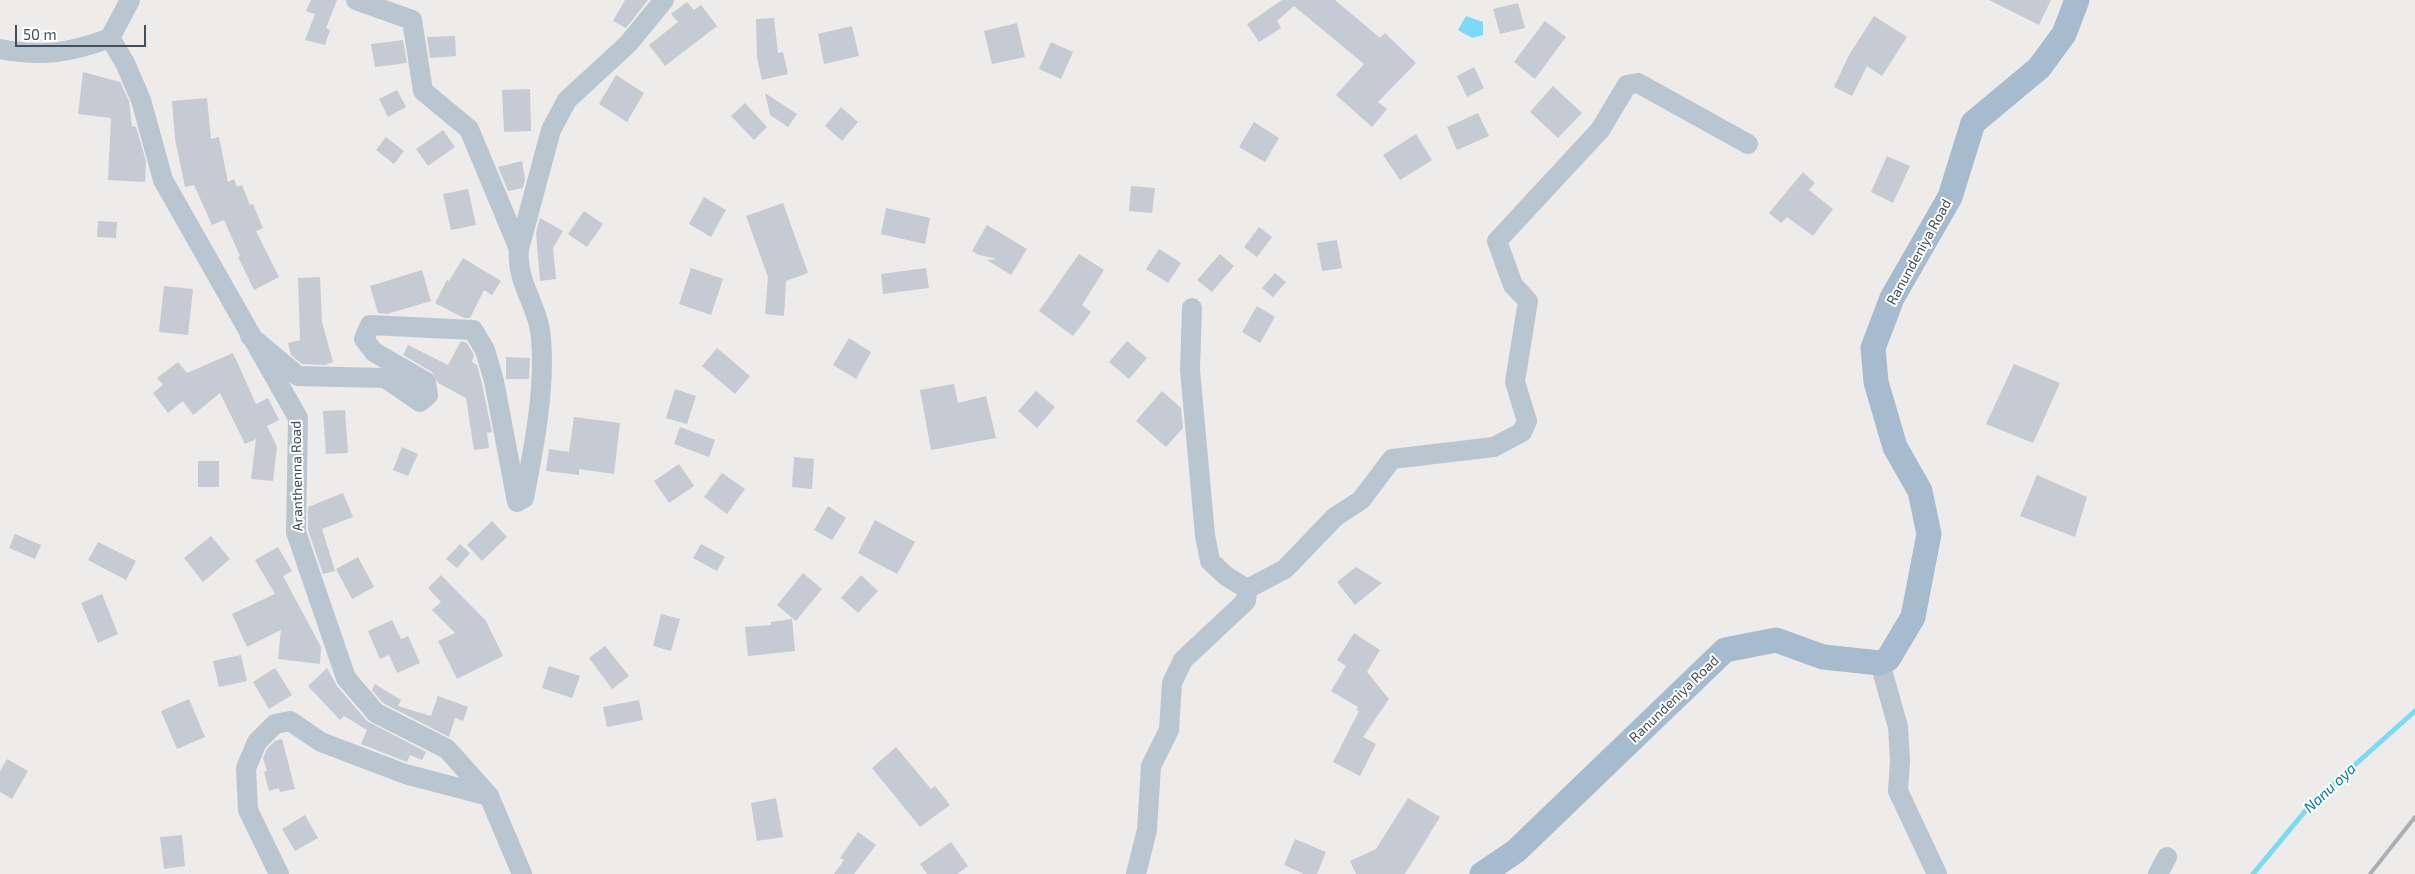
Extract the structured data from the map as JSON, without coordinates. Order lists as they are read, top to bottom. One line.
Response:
{"streets":{"main road":["Ranundeniya Road"],"street":["Aranthenna Road"]},"water":["Nanu oya"],"scale_bar":"50 m"}
